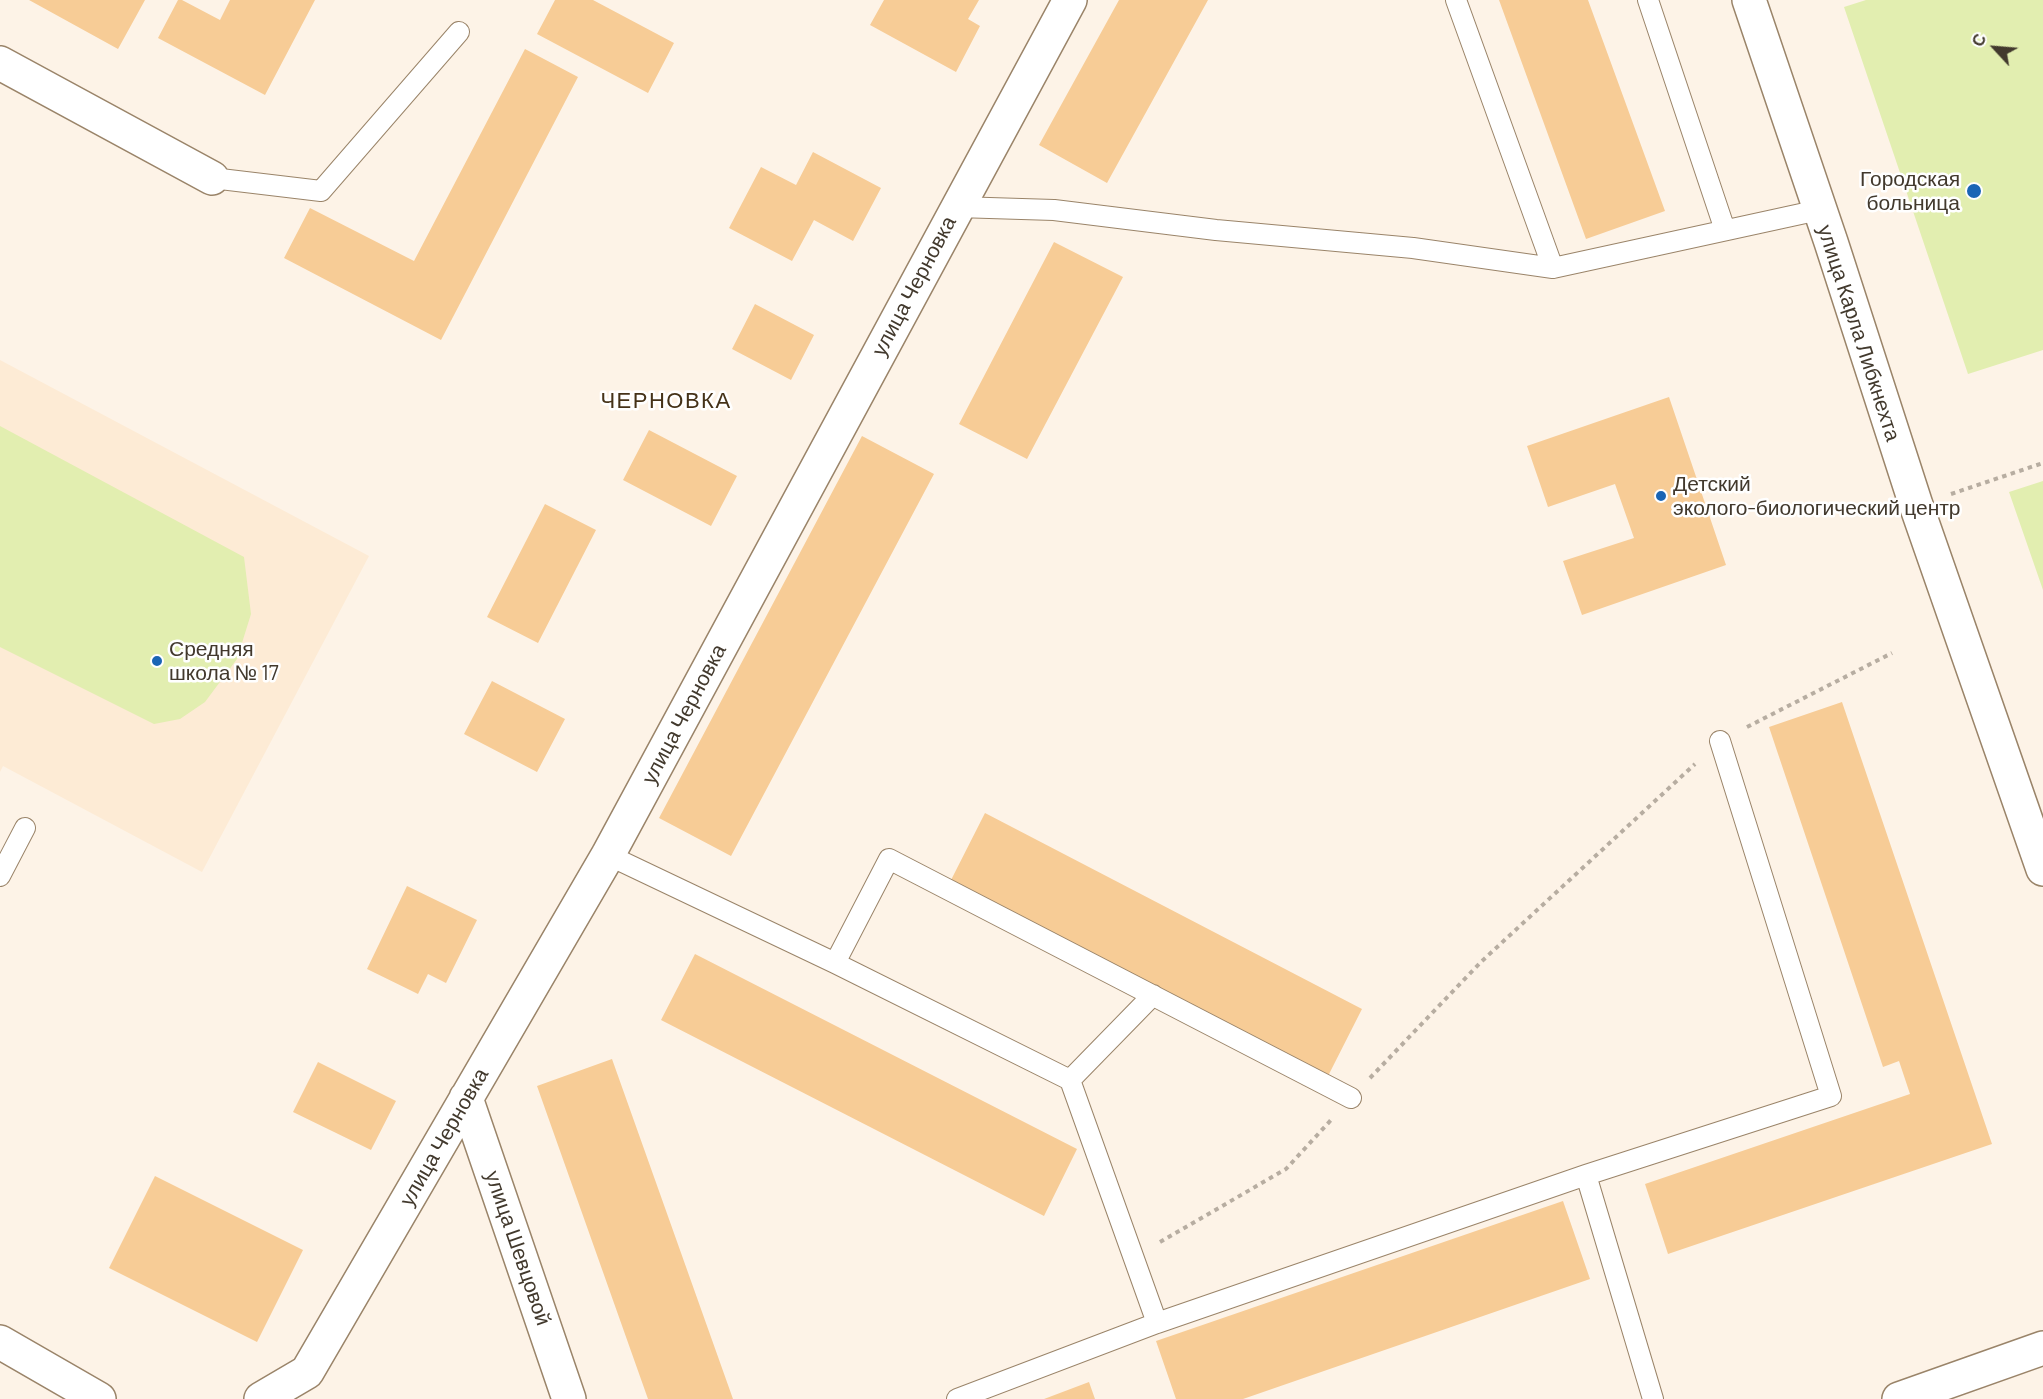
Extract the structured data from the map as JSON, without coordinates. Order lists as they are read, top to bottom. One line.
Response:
{"streets":{"street":["улица Черновка","улица Карла Либкнехта","улица Шевцовой"]},"crossings":[["улица Черновка","улица Шевцовой"]],"districts":["ЧЕРНОВКА"],"places":["Городская больница","Детский эколого-биологический центр","Средняя школа № 17"],"north":"top left"}
